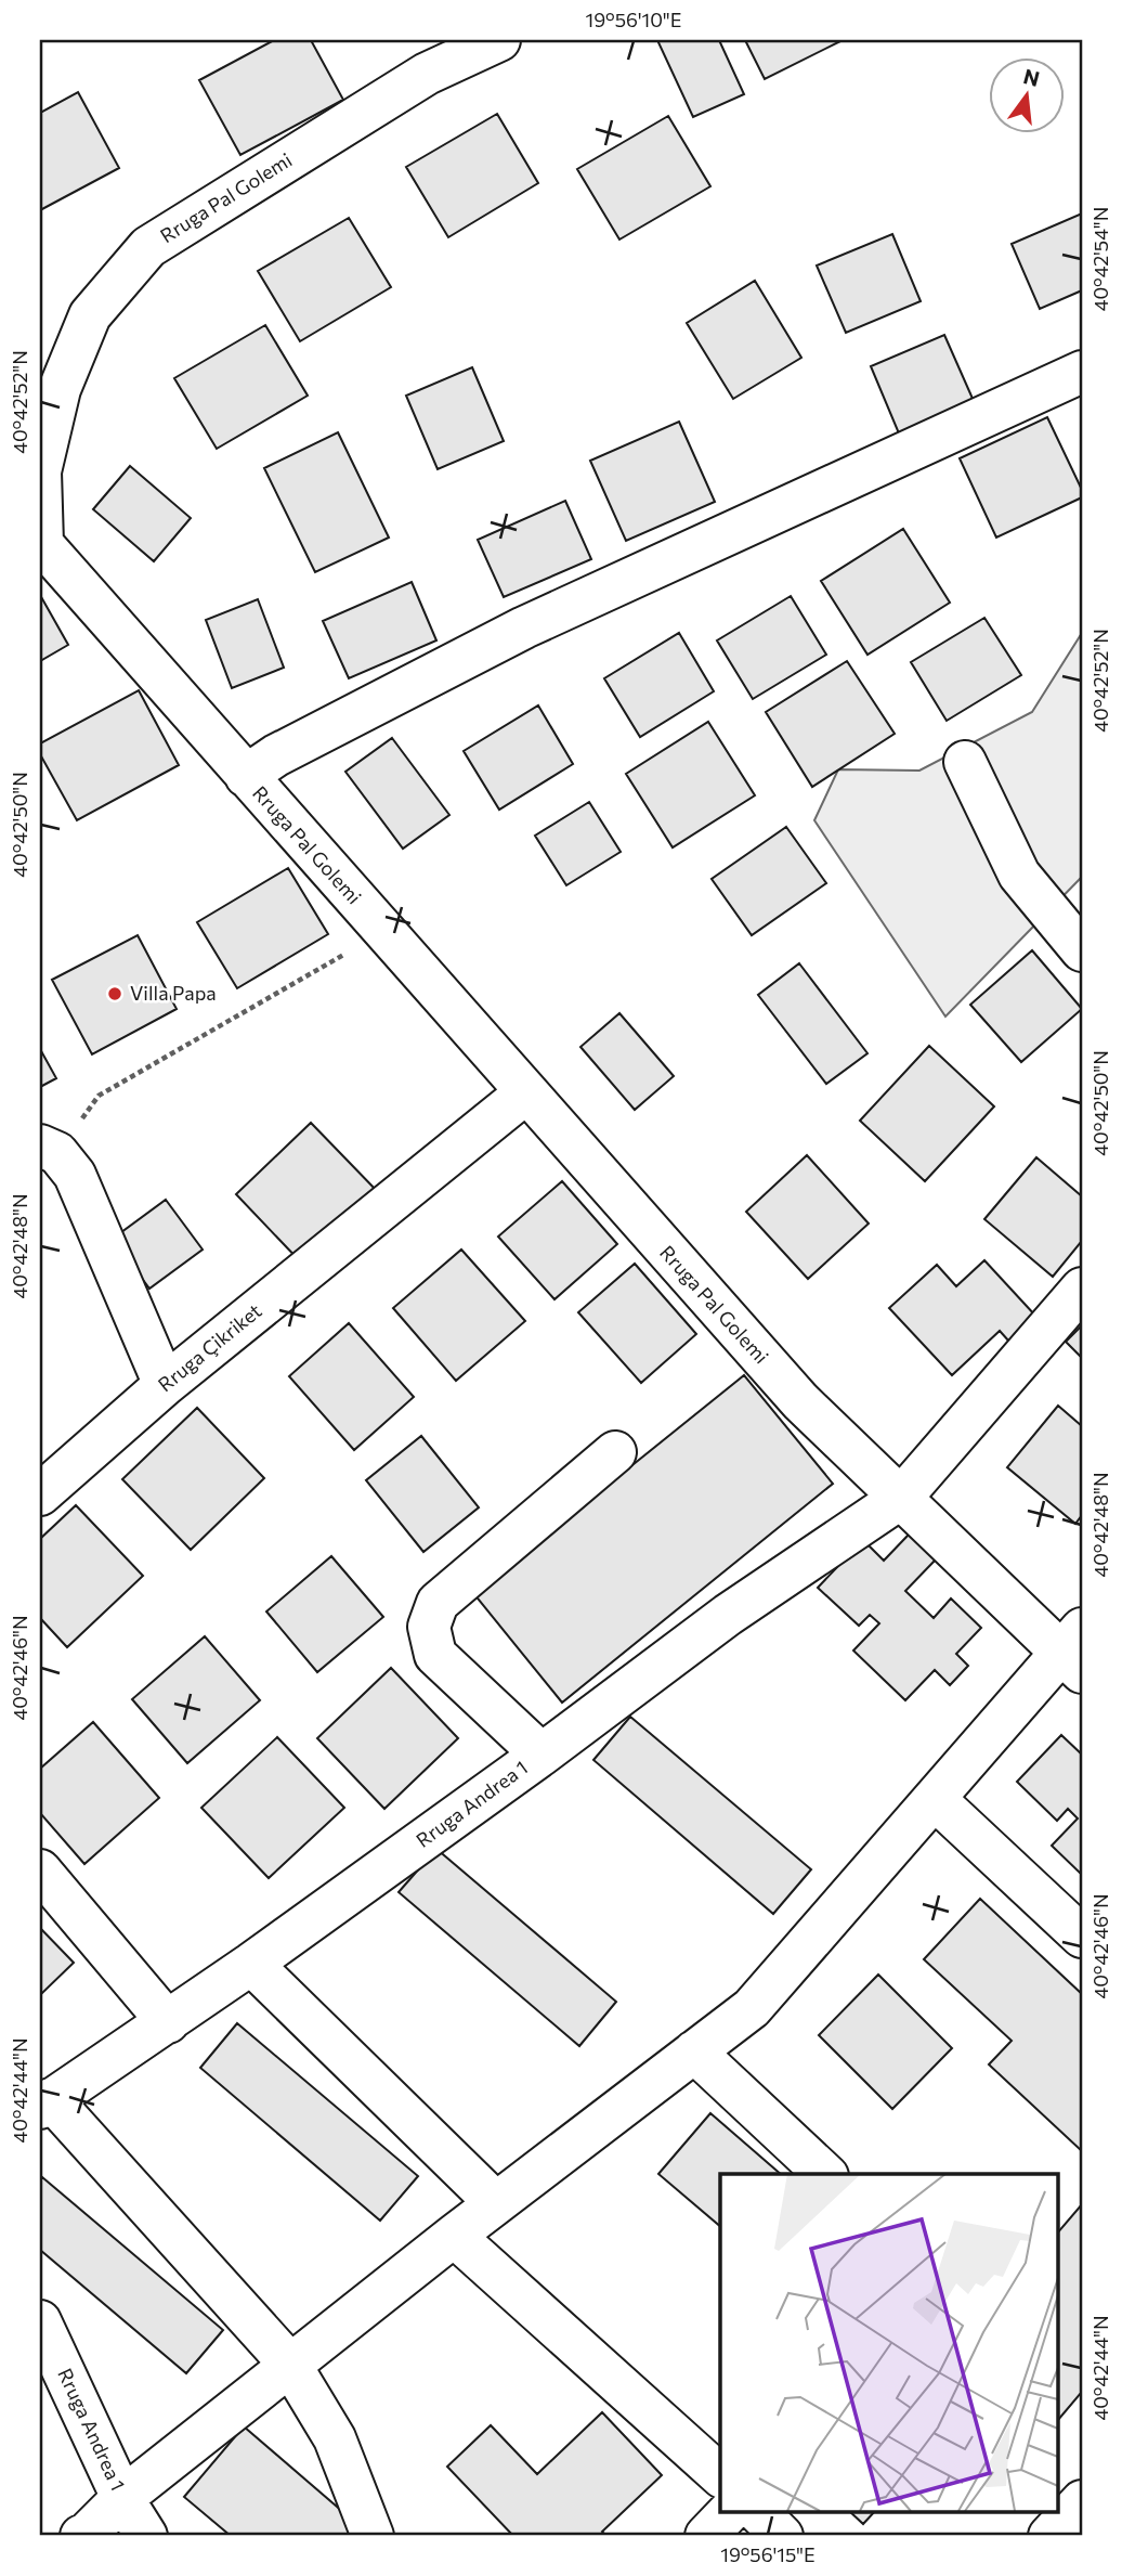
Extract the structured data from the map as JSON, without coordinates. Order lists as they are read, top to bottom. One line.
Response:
{"streets":{"street":["Rruga Pal Golemi","Rruga Çikriket","Rruga Andrea 1"]},"crossings":[["Rruga Pal Golemi","Rruga Çikriket"],["Rruga Pal Golemi","Rruga Andrea 1"]],"places":["Villa Papa"],"north":"top","coordinates":["19°56'10\"E","40°42'54\"N","40°42'52\"N","40°42'50\"N","40°42'48\"N","40°42'46\"N","40°42'44\"N","19°56'15\"E"]}
